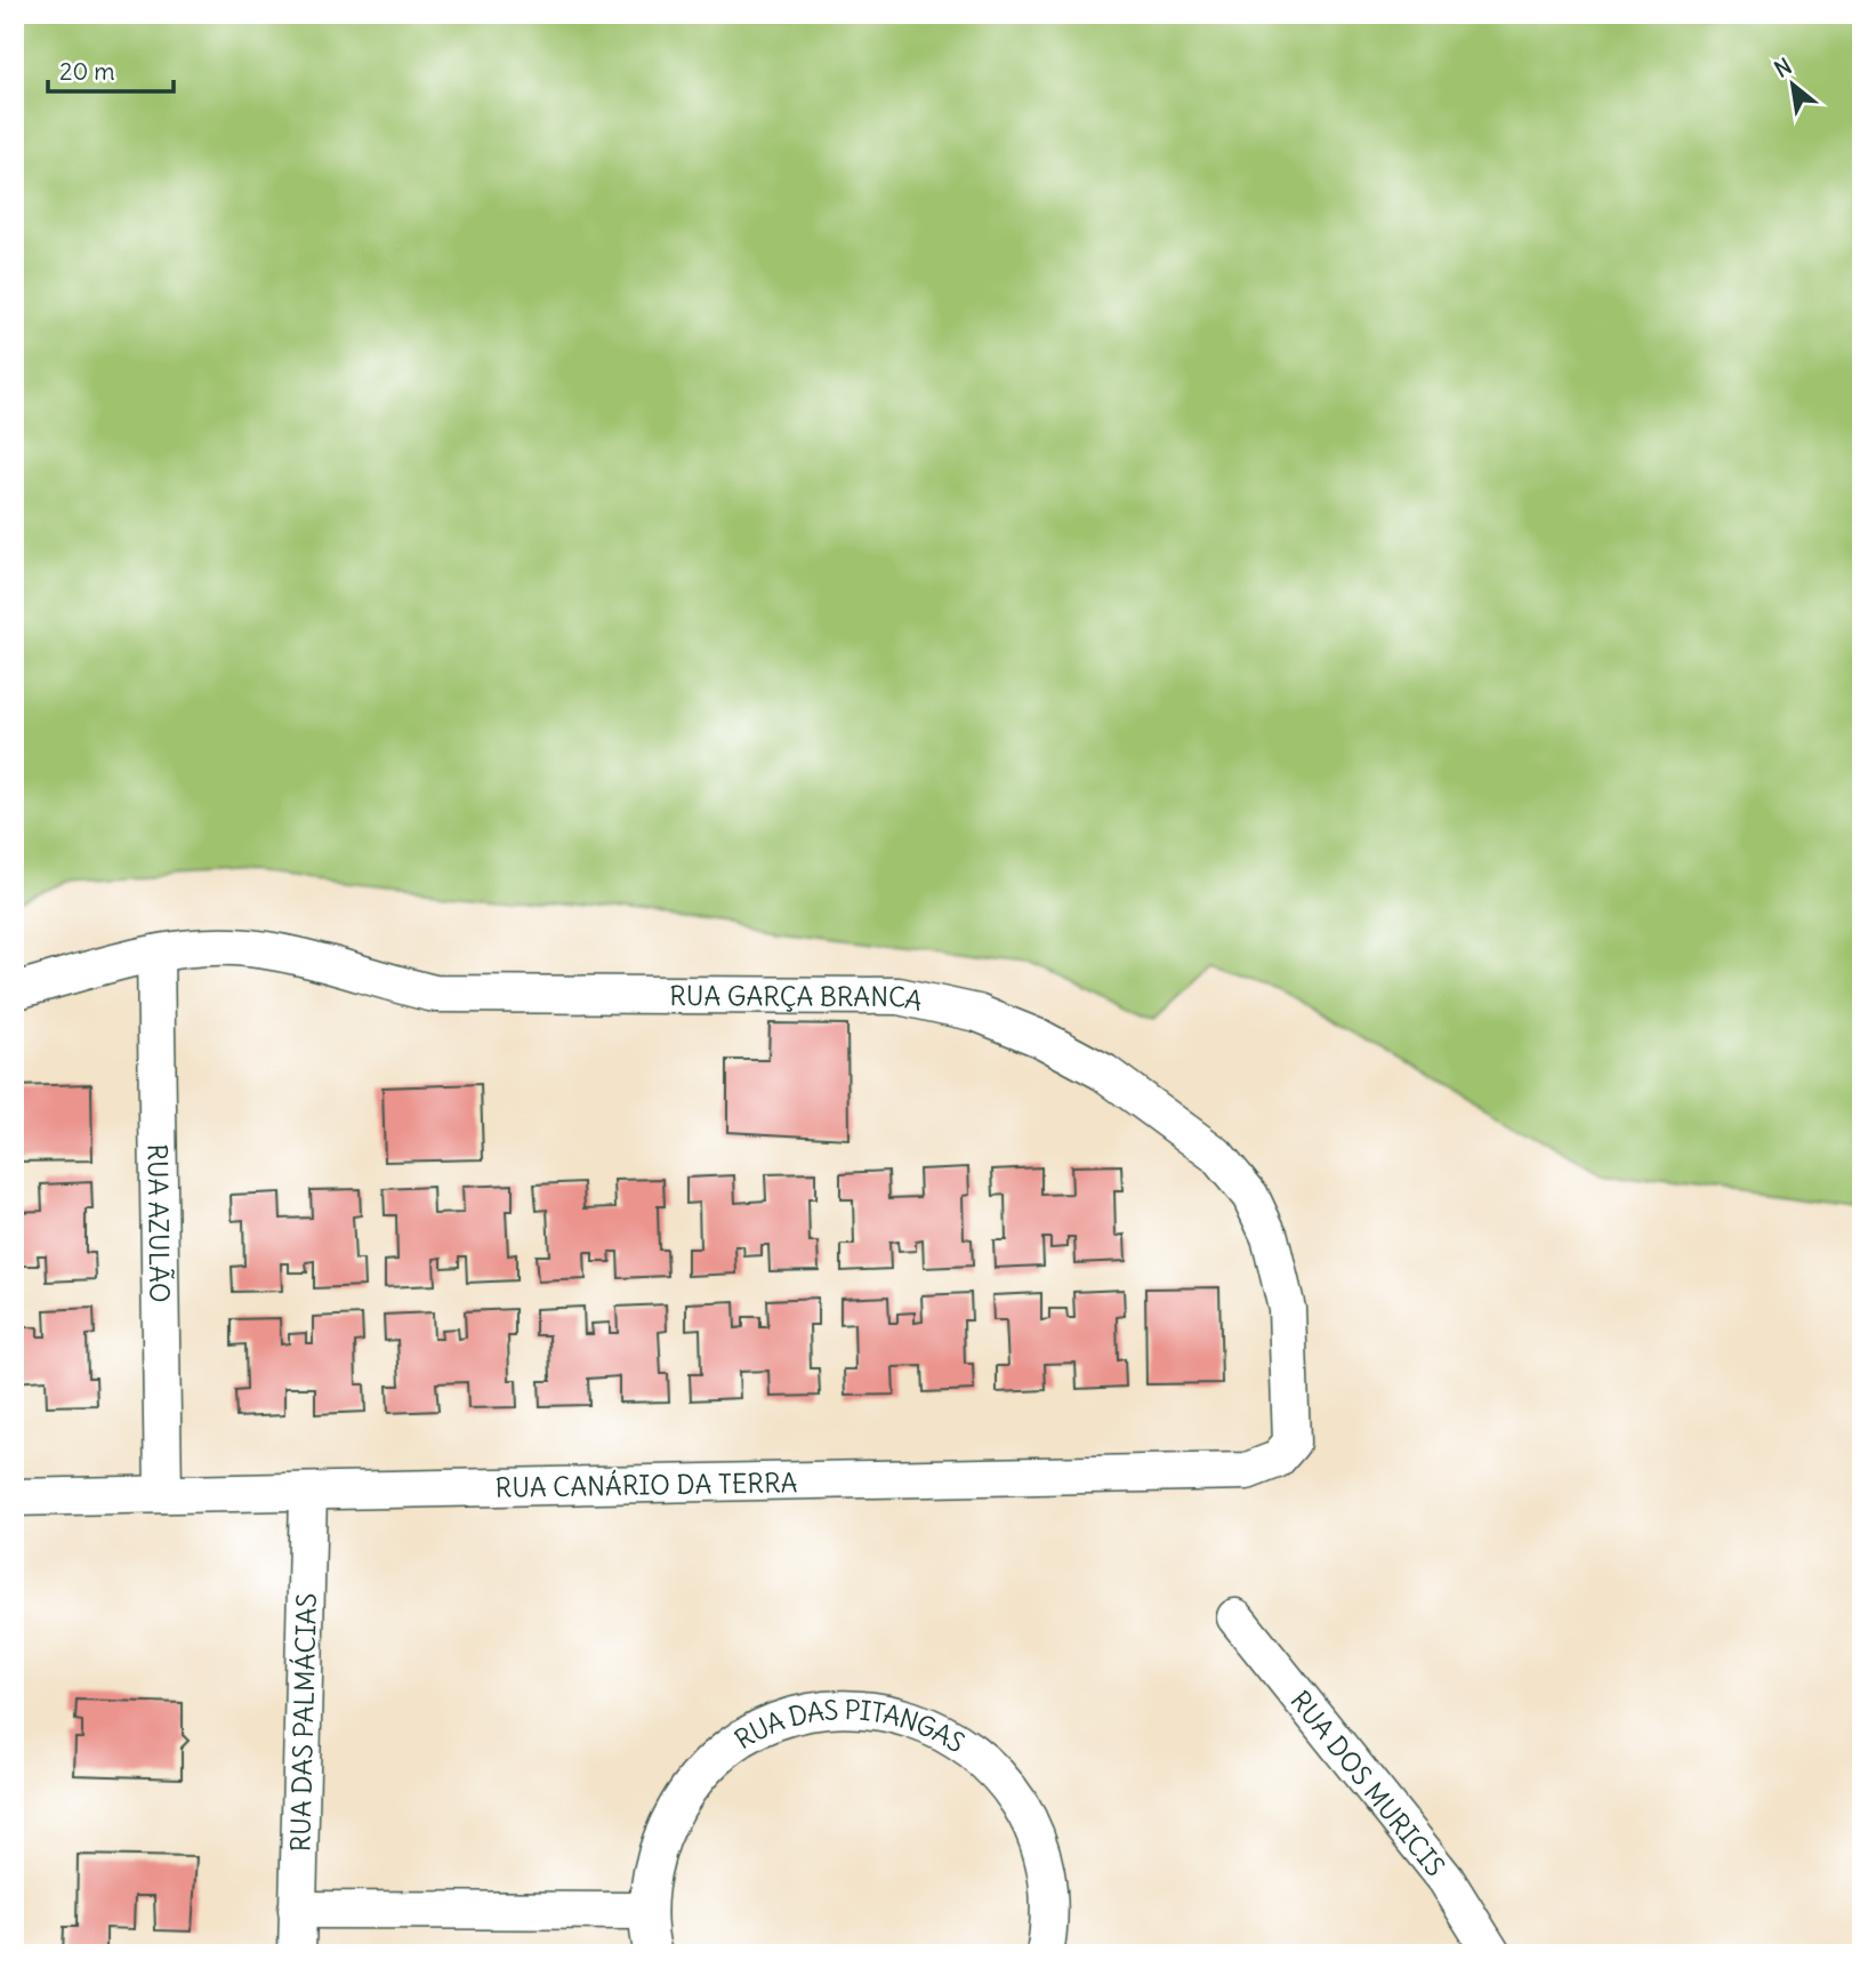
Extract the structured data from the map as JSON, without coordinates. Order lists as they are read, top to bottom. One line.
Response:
{"streets":{"street":["RUA GARÇA BRANCA","RUA AZULÃO","RUA CANÁRIO DA TERRA","RUA DAS PALMÁCIAS","RUA DAS PITANGAS","RUA DOS MURICIS"]},"crossings":[["RUA GARÇA BRANCA","RUA AZULÃO"],["RUA GARÇA BRANCA","RUA CANÁRIO DA TERRA"],["RUA AZULÃO","RUA CANÁRIO DA TERRA"],["RUA CANÁRIO DA TERRA","RUA DAS PALMÁCIAS"]],"scale_bar":"20 m","north":"top left"}
